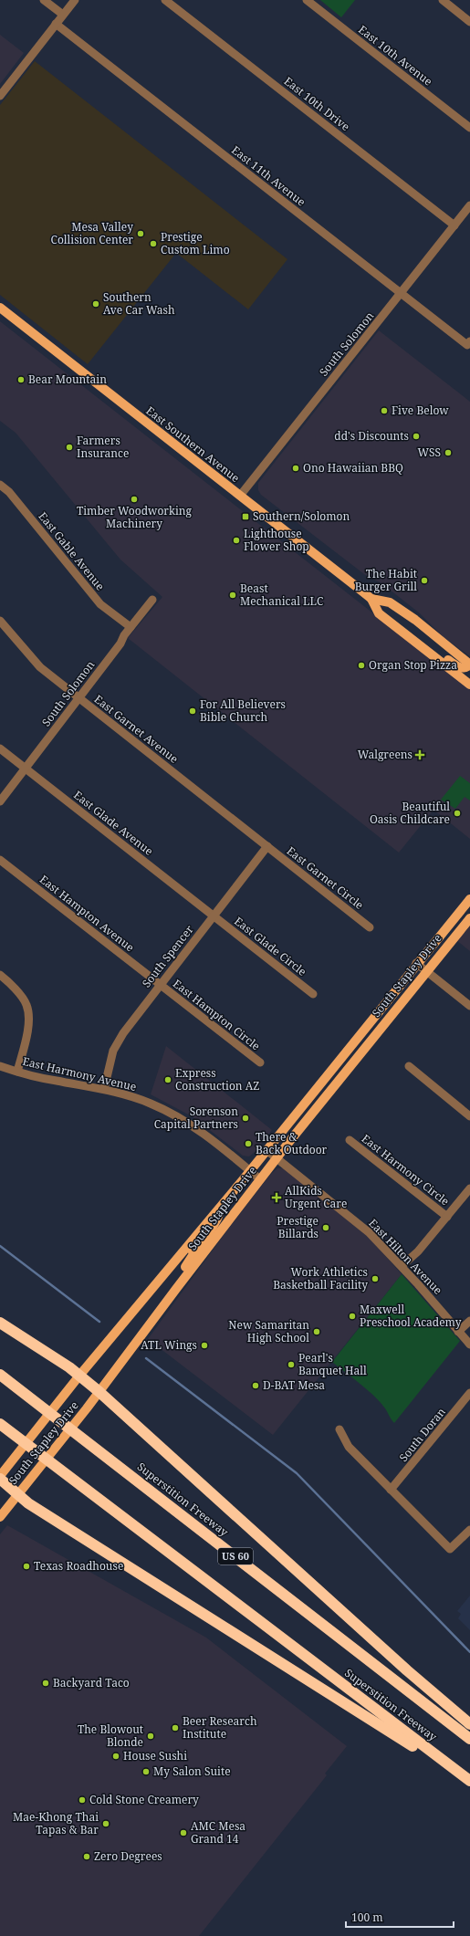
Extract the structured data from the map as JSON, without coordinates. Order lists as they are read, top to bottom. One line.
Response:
{"streets":{"highway":["Superstition Freeway","US 60"],"main road":["East Southern Avenue","South Stapley Drive"],"street":["East 10th Avenue","East 10th Drive","East 11th Avenue","South Solomon","East Gable Avenue","East Garnet Avenue","East Glade Avenue","East Garnet Circle","East Hampton Avenue","East Glade Circle","South Spencer","East Hampton Circle","East Harmony Avenue","East Harmony Circle","East Hilton Avenue","South Doran"]},"crossings":[["East 10th Drive","South Solomon"],["East 11th Avenue","South Solomon"],["South Solomon","East Southern Avenue"],["South Solomon","East Gable Avenue"],["South Solomon","East Garnet Avenue"],["South Solomon","East Glade Avenue"],["East Garnet Avenue","East Garnet Circle"],["East Garnet Avenue","South Spencer"],["East Glade Avenue","East Glade Circle"],["East Glade Avenue","South Spencer"],["East Garnet Circle","South Spencer"],["East Hampton Avenue","South Spencer"],["East Hampton Avenue","East Hampton Circle"],["East Glade Circle","South Spencer"],["South Spencer","East Hampton Circle"],["South Spencer","East Harmony Avenue"],["South Stapley Drive","East Harmony Avenue"],["South Stapley Drive","East Hilton Avenue"]],"places":{"other":["Mesa Valley Collision Center","Prestige Custom Limo","Southern Ave Car Wash","Bear Mountain","Five Below","dd's Discounts","Farmers Insurance","WSS","Ono Hawaiian BBQ","Timber Woodworking Machinery","Lighthouse Flower Shop","The Habit Burger Grill","Beast Mechanical LLC","Organ Stop Pizza","For All Believers Bible Church","Beautiful Oasis Childcare","Express Construction AZ","Sorenson Capital Partners","There & Back Outdoor","Prestige Billards","Work Athletics Basketball Facility","Maxwell Preschool Academy","New Samaritan High School","ATL Wings","Pearl's Banquet Hall","D-BAT Mesa","Texas Roadhouse","Backyard Taco","Beer Research Institute","The Blowout Blonde","House Sushi","My Salon Suite","Cold Stone Creamery","Mae-Khong Thai Tapas & Bar","AMC Mesa Grand 14","Zero Degrees"],"transit":["Southern/Solomon"],"health":["Walgreens","AllKids Urgent Care"]},"scale_bar":"100 m"}
